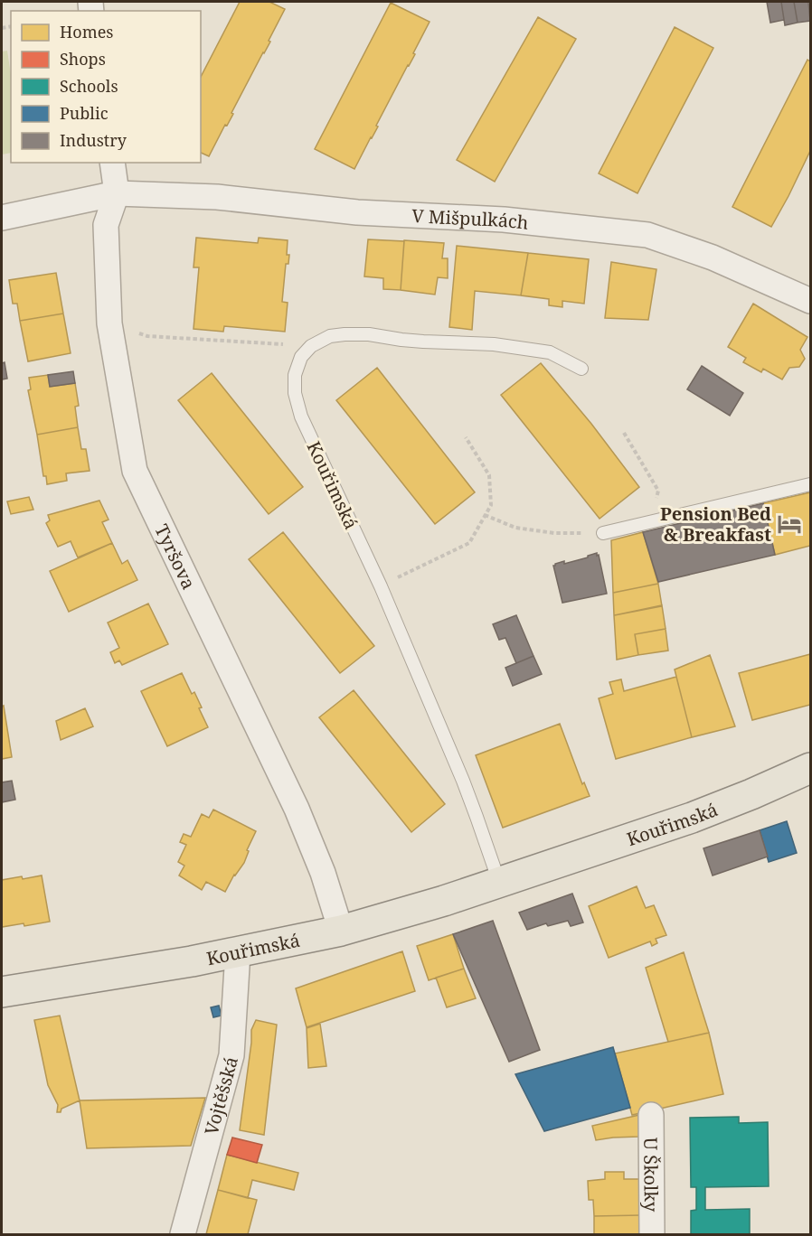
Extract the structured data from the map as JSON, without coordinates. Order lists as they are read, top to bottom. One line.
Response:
{"streets":{"main road":["Kouřimská"],"street":["V Mišpulkách","Tyršova","Vojtěšská","U Školky"]},"crossings":[["V Mišpulkách","Tyršova"],["Kouřimská","Tyršova"],["Kouřimská","Vojtěšská"]],"places":{"hotel":["Pension Bed & Breakfast"]},"legend":["Homes","Shops","Schools","Public","Industry"]}
